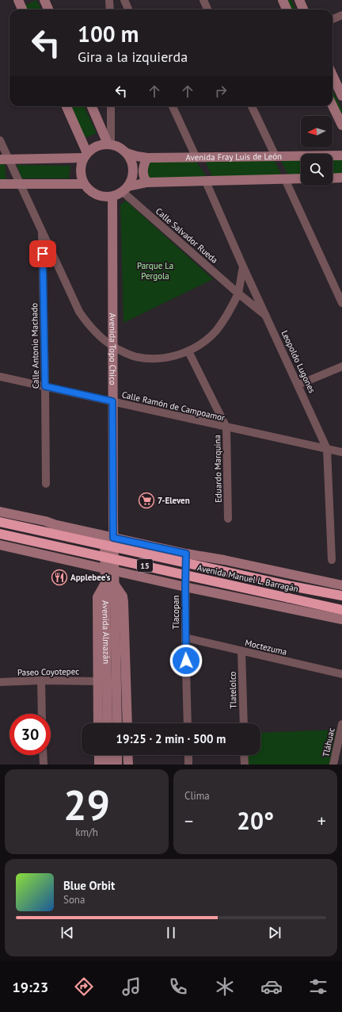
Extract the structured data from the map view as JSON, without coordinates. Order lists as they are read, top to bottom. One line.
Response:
{"streets":{"highway":["15","Avenida Manuel L. Barragán"],"street":["Avenida Fray Luis de León","Calle Salvador Rueda","Calle Antonio Machado","Avenida Topo Chico","Leopoldo Lugones","Calle Ramón de Campoamor","Eduardo Marquina","Tlacopan","Avenida Almazán","Moctezuma","Paseo Coyotepec","Tlatelolco","Tláhuac"]},"crossings":[["Avenida Fray Luis de León","Calle Salvador Rueda"],["Avenida Fray Luis de León","Avenida Topo Chico"],["Calle Salvador Rueda","Avenida Topo Chico"],["Calle Salvador Rueda","Leopoldo Lugones"],["Calle Antonio Machado","Calle Ramón de Campoamor"],["Avenida Topo Chico","Calle Ramón de Campoamor"],["Avenida Topo Chico","Avenida Almazán"],["Leopoldo Lugones","Calle Ramón de Campoamor"],["Calle Ramón de Campoamor","Eduardo Marquina"],["Tlacopan","Moctezuma"],["Moctezuma","Tlatelolco"]],"parks":["Parque La Pergola"],"places":{"supermarket":["7-Eleven"],"restaurant":["Applebee's"]},"north":"left","page":{"turn":["100 m","Gira a la izquierda"],"limit":"30","trip":"19:25 · 2 min · 500 m","tile":[["29","km/h"],"Clima"],"heat":["−","20°","+"],"song":["Blue Orbit","Sona"],"tabs":"19:23"}}
